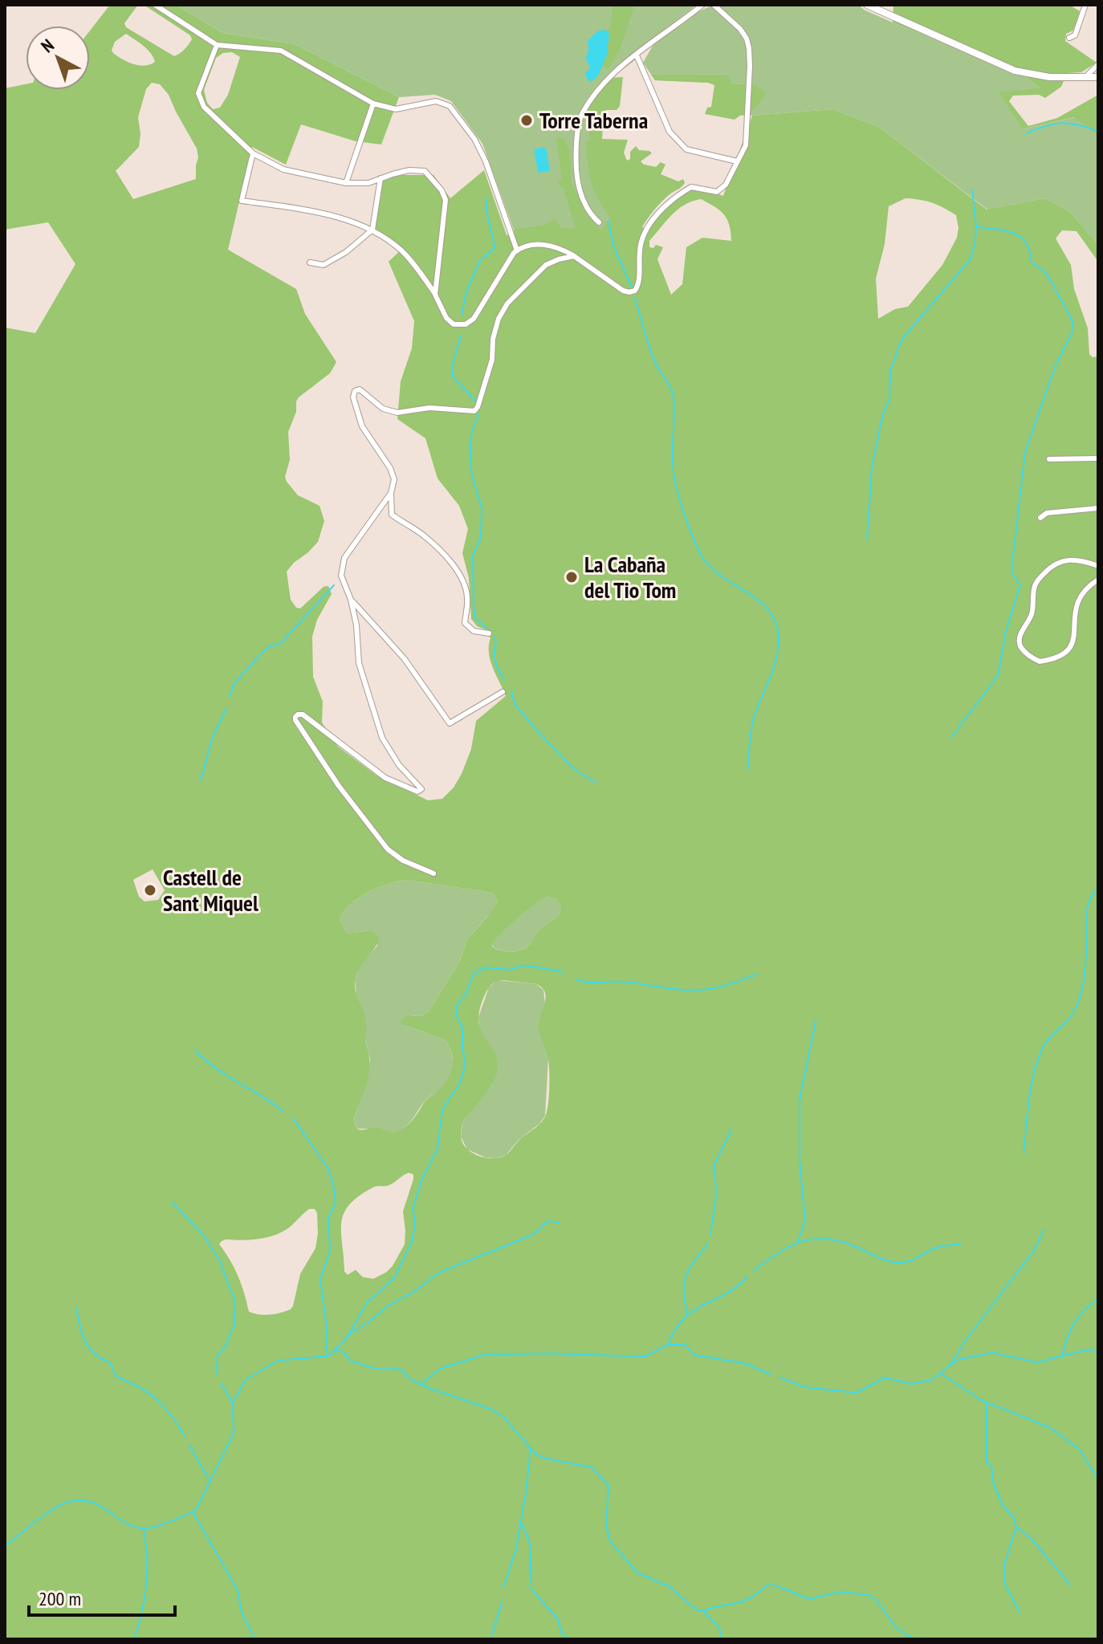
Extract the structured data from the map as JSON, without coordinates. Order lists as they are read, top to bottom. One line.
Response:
{"places":["Torre Taberna","La Cabaña del Tio Tom","Castell de Sant Miquel"],"scale_bar":"200 m","north":"top left"}
